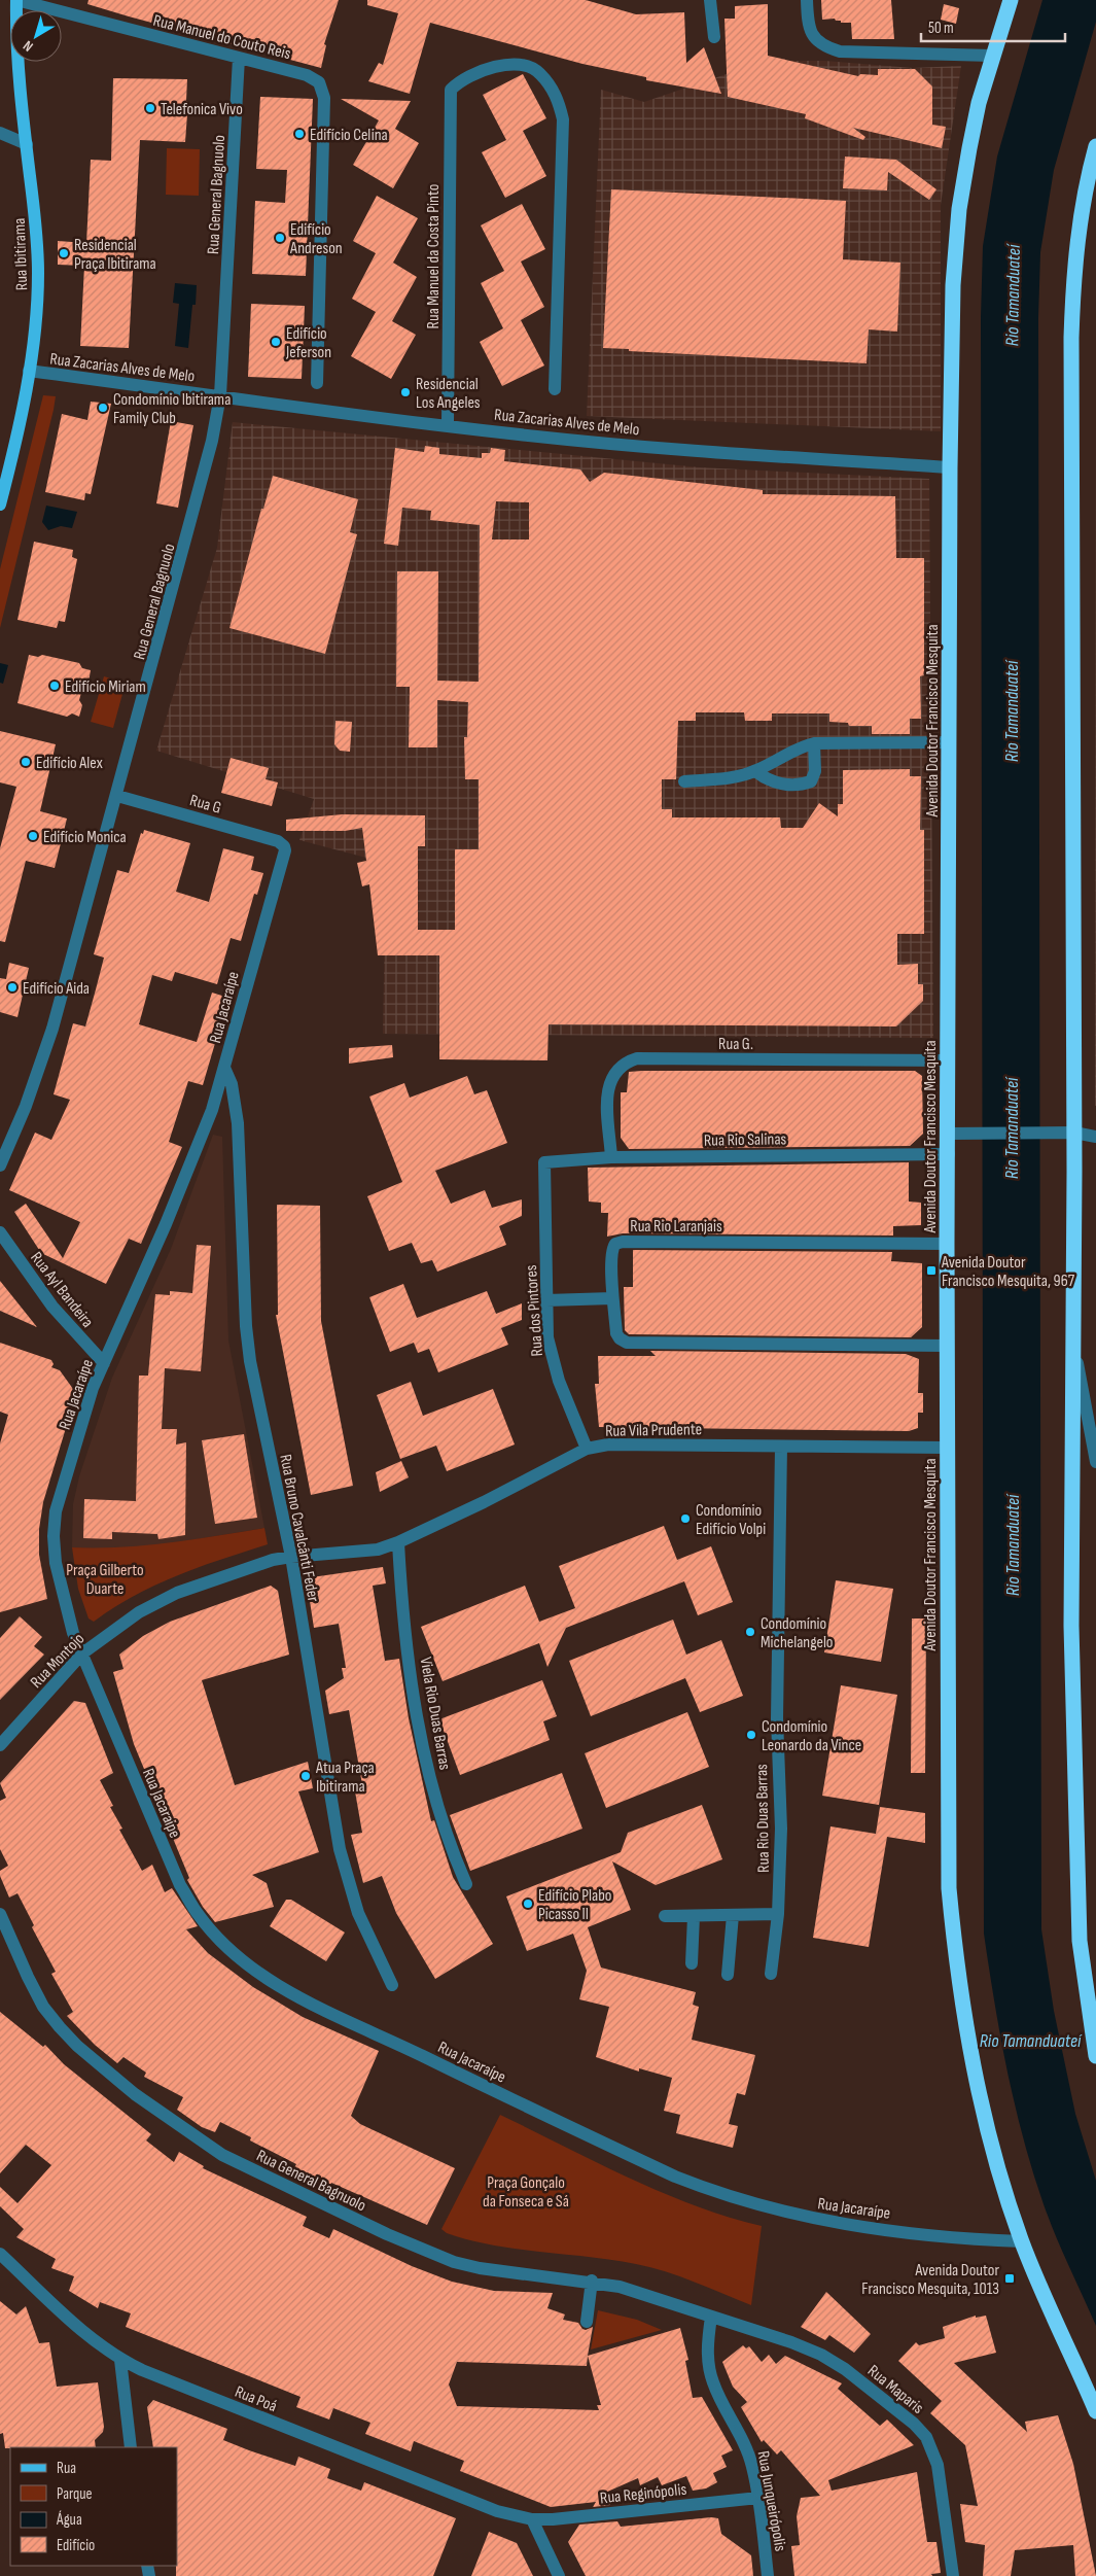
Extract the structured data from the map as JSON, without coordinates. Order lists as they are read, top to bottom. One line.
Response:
{"streets":{"highway":["Avenida Doutor Francisco Mesquita"],"main road":["Rua Ibitirama"],"street":["Rua Manuel do Couto Reis","Rua General Bagnuolo","Rua Manuel da Costa Pinto","Rua Zacarias Alves de Melo","Rua G","Rua Jacaraípe","Rua G.","Rua Rio Salinas","Rua Rio Laranjais","Rua Ayl Bandeira","Rua dos Pintores","Rua Vila Prudente","Rua Bruno Cavalcânti Feder","Rua Montojo","Viela Rio Duas Barras","Rua Rio Duas Barras","Rua Maparis","Rua Poá","Rua Reginópolis","Rua Junqueirópolis"]},"crossings":[["Rua Manuel do Couto Reis","Rua General Bagnuolo"],["Rua Manuel do Couto Reis","Rua Ibitirama"],["Rua General Bagnuolo","Rua Zacarias Alves de Melo"],["Rua General Bagnuolo","Rua G"],["Rua General Bagnuolo","Rua Maparis"],["Rua General Bagnuolo","Rua Junqueirópolis"],["Rua Ibitirama","Rua Zacarias Alves de Melo"],["Rua Manuel da Costa Pinto","Rua Zacarias Alves de Melo"],["Rua Zacarias Alves de Melo","Avenida Doutor Francisco Mesquita"],["Avenida Doutor Francisco Mesquita","Rua Jacaraípe"],["Avenida Doutor Francisco Mesquita","Rua G."],["Avenida Doutor Francisco Mesquita","Rua Rio Salinas"],["Avenida Doutor Francisco Mesquita","Rua Rio Laranjais"],["Avenida Doutor Francisco Mesquita","Rua Vila Prudente"],["Rua G","Rua Jacaraípe"],["Rua Jacaraípe","Rua Ayl Bandeira"],["Rua Jacaraípe","Rua Bruno Cavalcânti Feder"],["Rua Jacaraípe","Rua Montojo"],["Rua G.","Rua Rio Salinas"],["Rua Rio Salinas","Rua dos Pintores"],["Rua dos Pintores","Rua Vila Prudente"],["Rua Vila Prudente","Rua Bruno Cavalcânti Feder"],["Rua Vila Prudente","Rua Montojo"],["Rua Vila Prudente","Viela Rio Duas Barras"],["Rua Vila Prudente","Rua Rio Duas Barras"],["Rua Bruno Cavalcânti Feder","Rua Montojo"],["Rua Maparis","Rua Junqueirópolis"],["Rua Poá","Rua Reginópolis"],["Rua Reginópolis","Rua Junqueirópolis"]],"water":["Rio Tamanduateí"],"parks":["Praça Gilberto Duarte","Praça Gonçalo da Fonseca e Sá"],"places":{"other":["Telefonica Vivo","Edifício Celina","Edifício Andreson","Residencial Praça Ibitirama","Edifício Jeferson","Residencial Los Angeles","Condomínio Ibitirama Family Club","Edifício Miriam","Edifício Alex","Edifício Monica","Edifício Aida","Condomínio Edifício Volpi","Condomínio Michelangelo","Condomínio Leonardo da Vince","Atua Praça Ibitirama","Edifício Plabo Picasso II"],"transit":["Avenida Doutor Francisco Mesquita, 967","Avenida Doutor Francisco Mesquita, 1013"]},"legend":["Rua","Parque","Água","Edifício"],"scale_bar":"50 m","north":"bottom left"}
